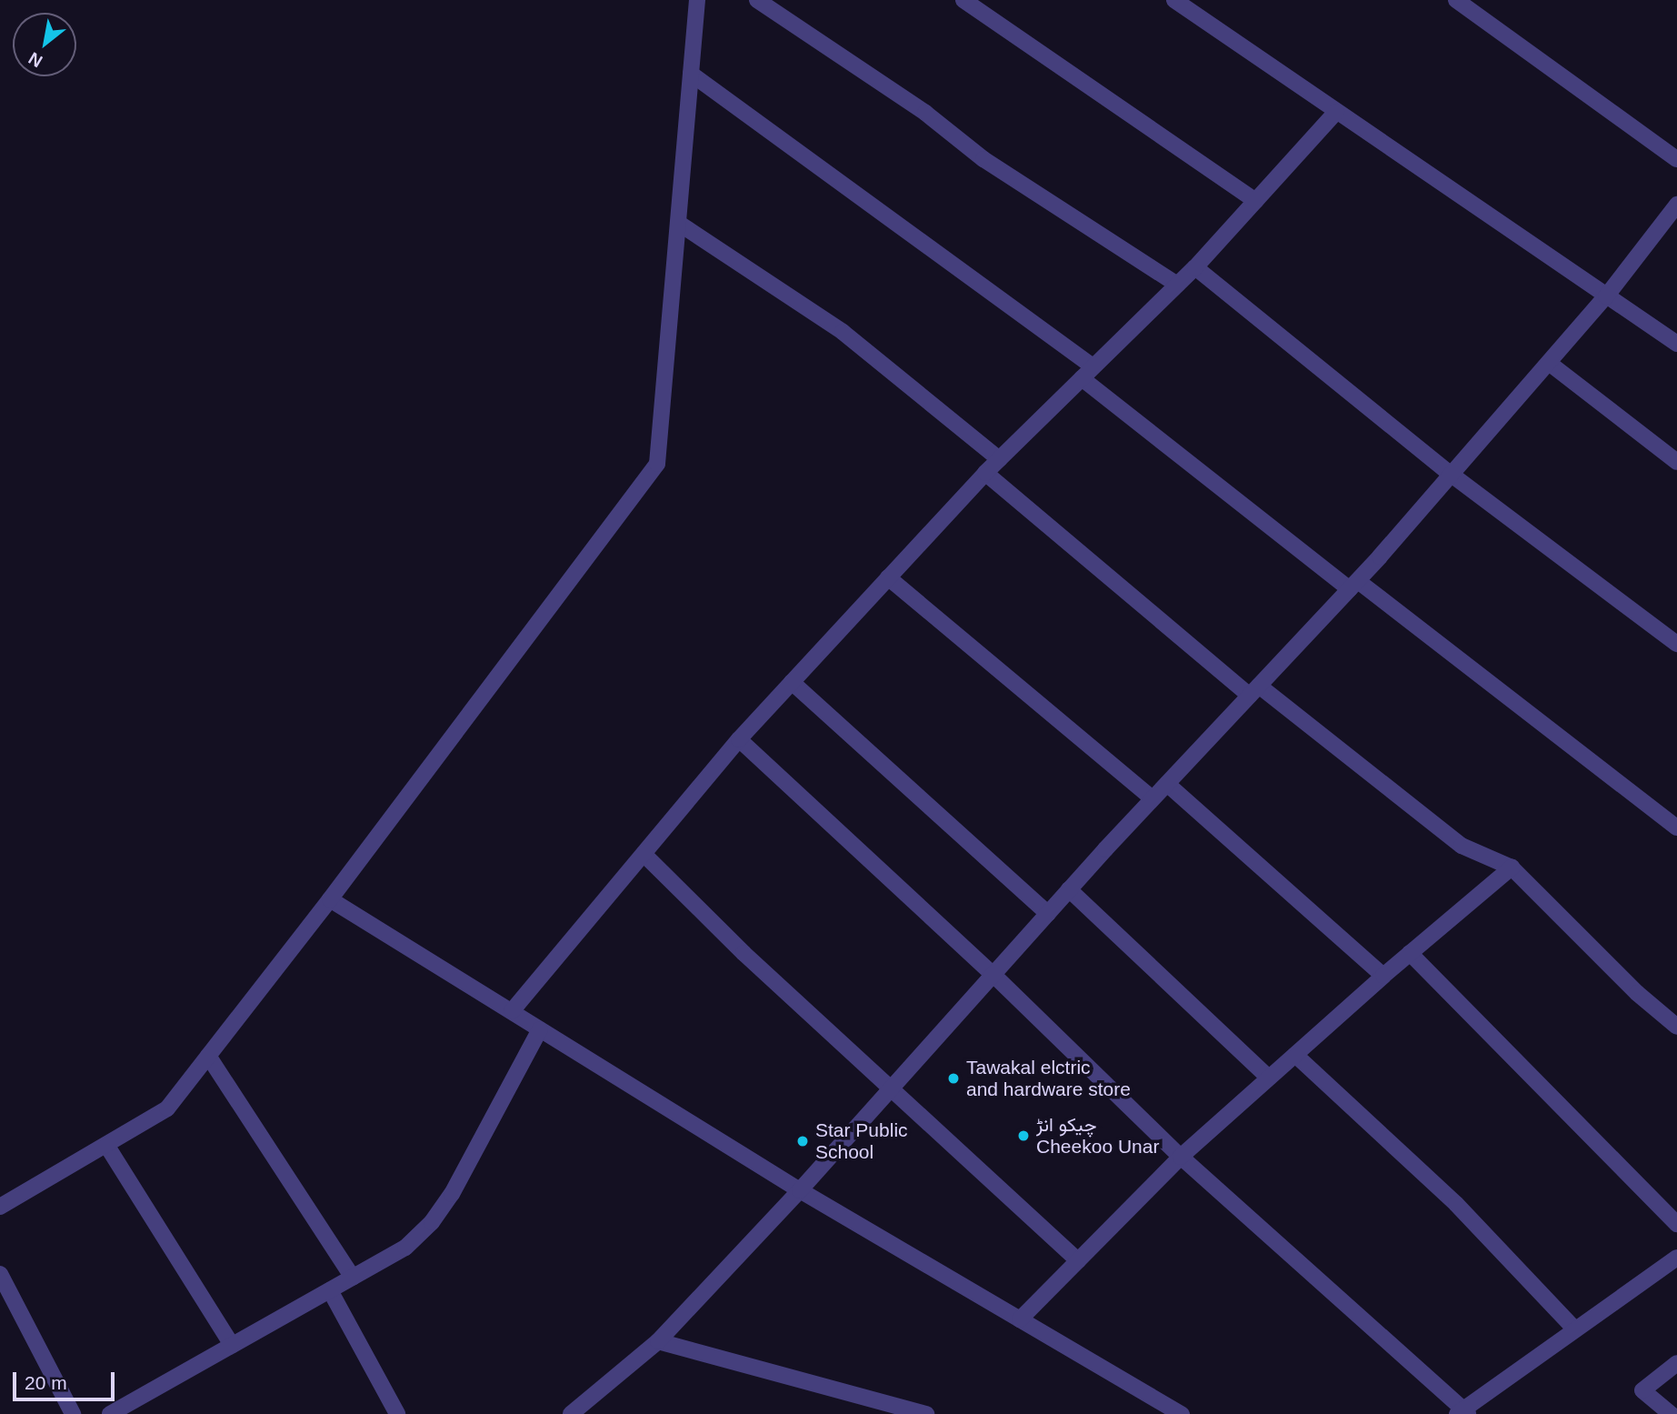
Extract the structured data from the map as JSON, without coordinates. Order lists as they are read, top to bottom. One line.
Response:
{"places":["Tawakal elctric and hardware store","چیکو انڑ Cheekoo Unar","Star Public School"],"scale_bar":"20 m","north":"bottom left"}
